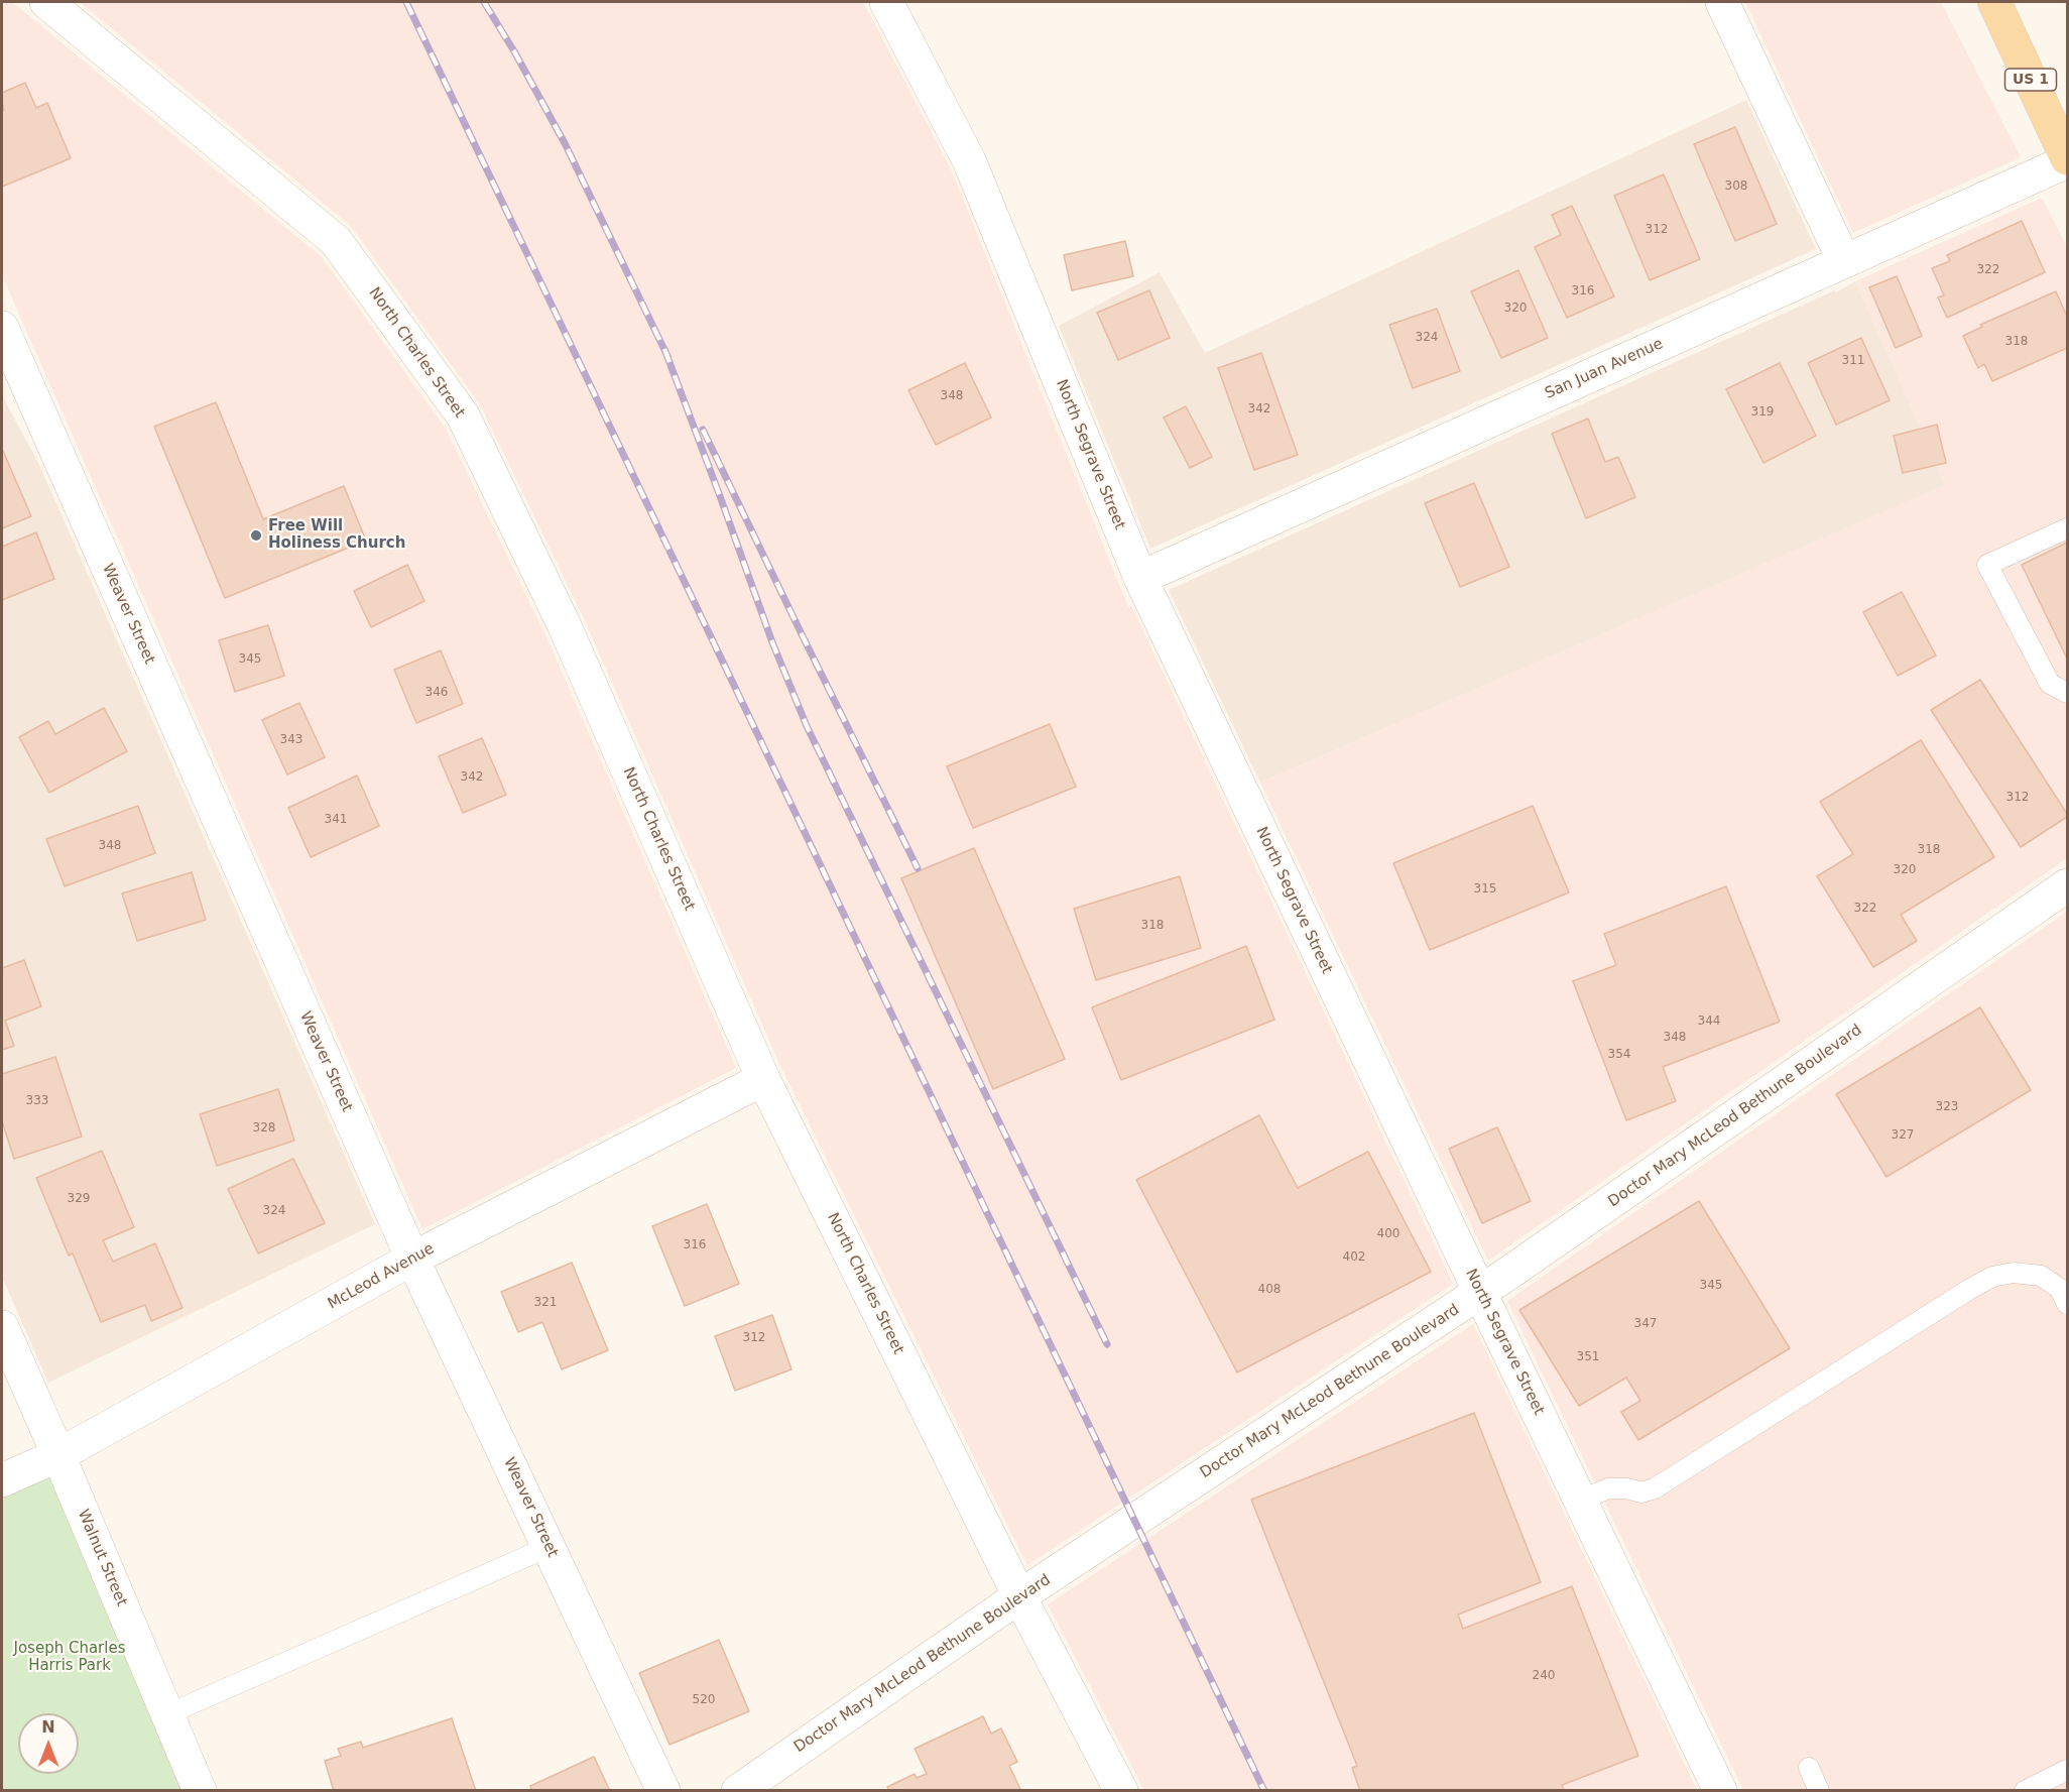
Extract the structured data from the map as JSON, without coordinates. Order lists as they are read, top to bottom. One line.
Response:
{"streets":{"main road":["US 1"],"street":["North Charles Street","San Juan Avenue","North Segrave Street","Weaver Street","Doctor Mary McLeod Bethune Boulevard","McLeod Avenue","Walnut Street"]},"crossings":[["US 1","San Juan Avenue"],["North Charles Street","Doctor Mary McLeod Bethune Boulevard"],["North Charles Street","McLeod Avenue"],["San Juan Avenue","North Segrave Street"],["North Segrave Street","Doctor Mary McLeod Bethune Boulevard"],["Weaver Street","McLeod Avenue"],["McLeod Avenue","Walnut Street"]],"parks":["Joseph Charles Harris Park"],"places":["Free Will Holiness Church"],"house_numbers":["308","312","322","316","320","324","318","311","348","342","319","345","346","343","342","312","341","348","318","320","315","322","318","344","348","354","333","323","328","327","329","324","400","316","402","345","408","321","347","312","351","240","520"],"north":"top"}
